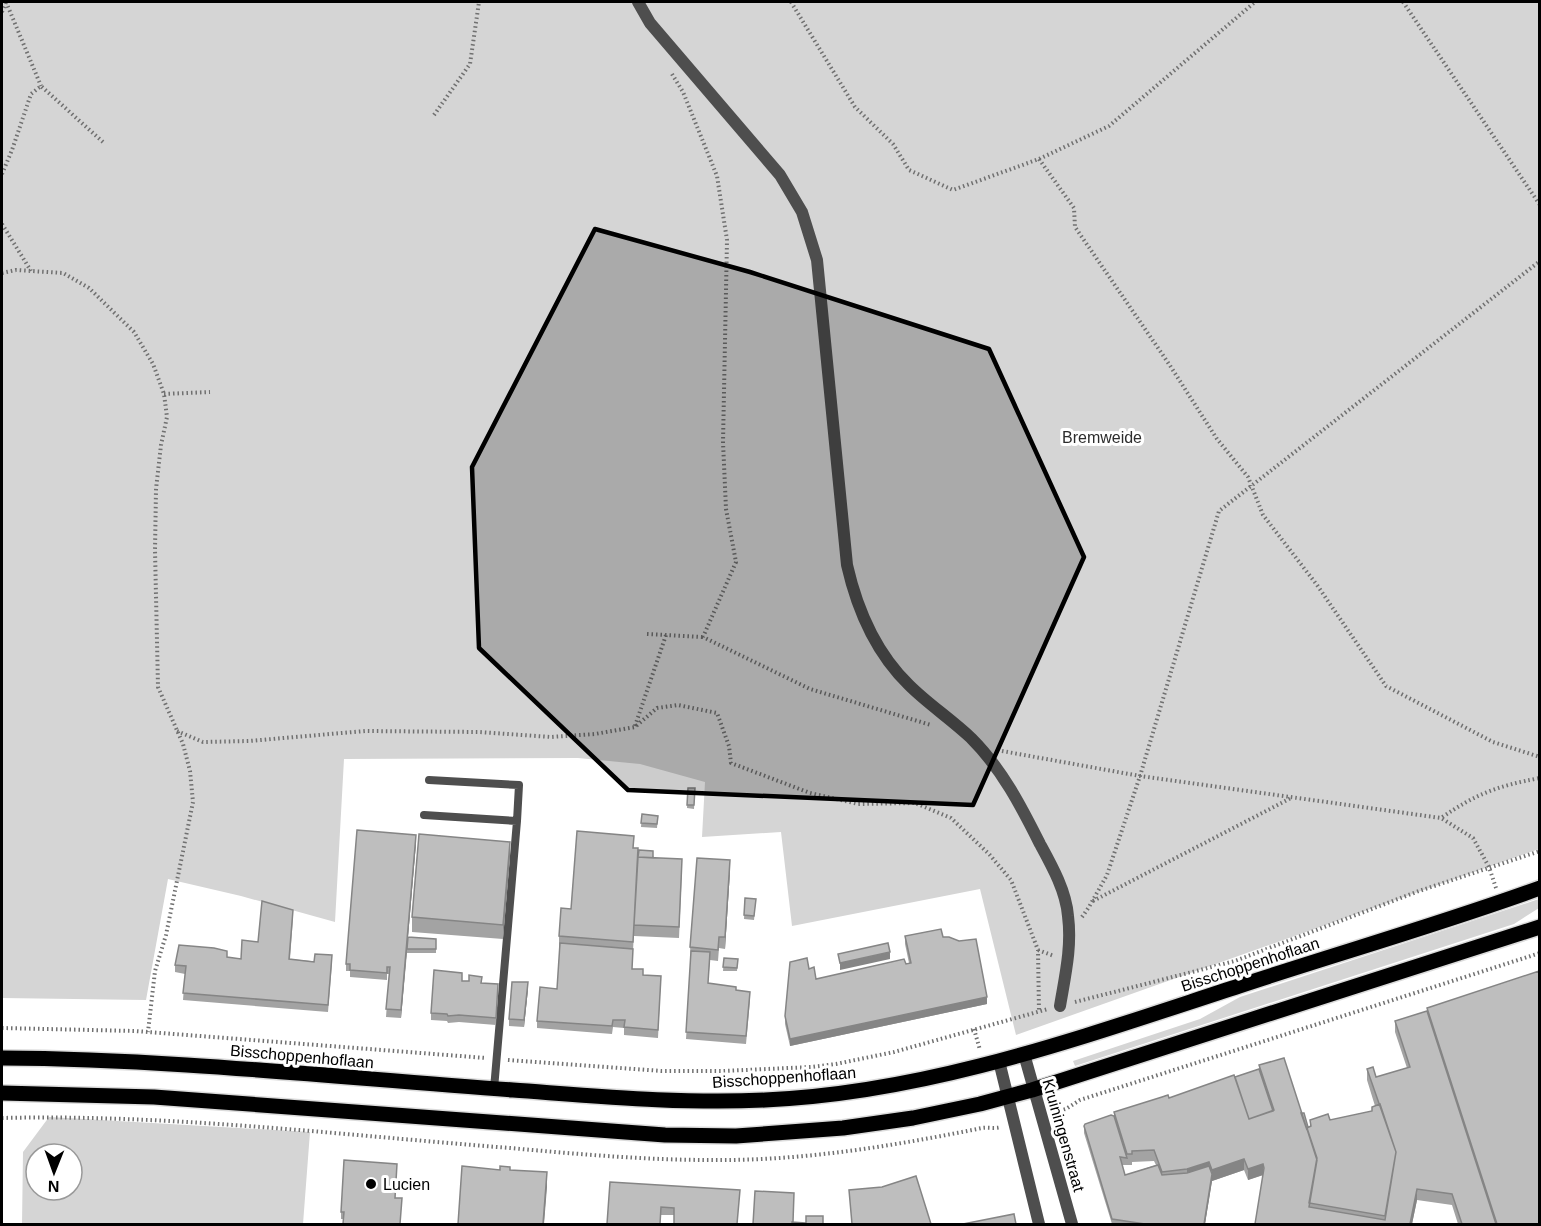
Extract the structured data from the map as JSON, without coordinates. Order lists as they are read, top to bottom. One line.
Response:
{"streets":{"main road":["Bisschoppenhoflaan"],"street":["Kruiningenstraat"]},"crossings":[["Bisschoppenhoflaan","Kruiningenstraat"]],"parks":["Bremweide"],"places":["Lucien"],"north":"bottom"}
